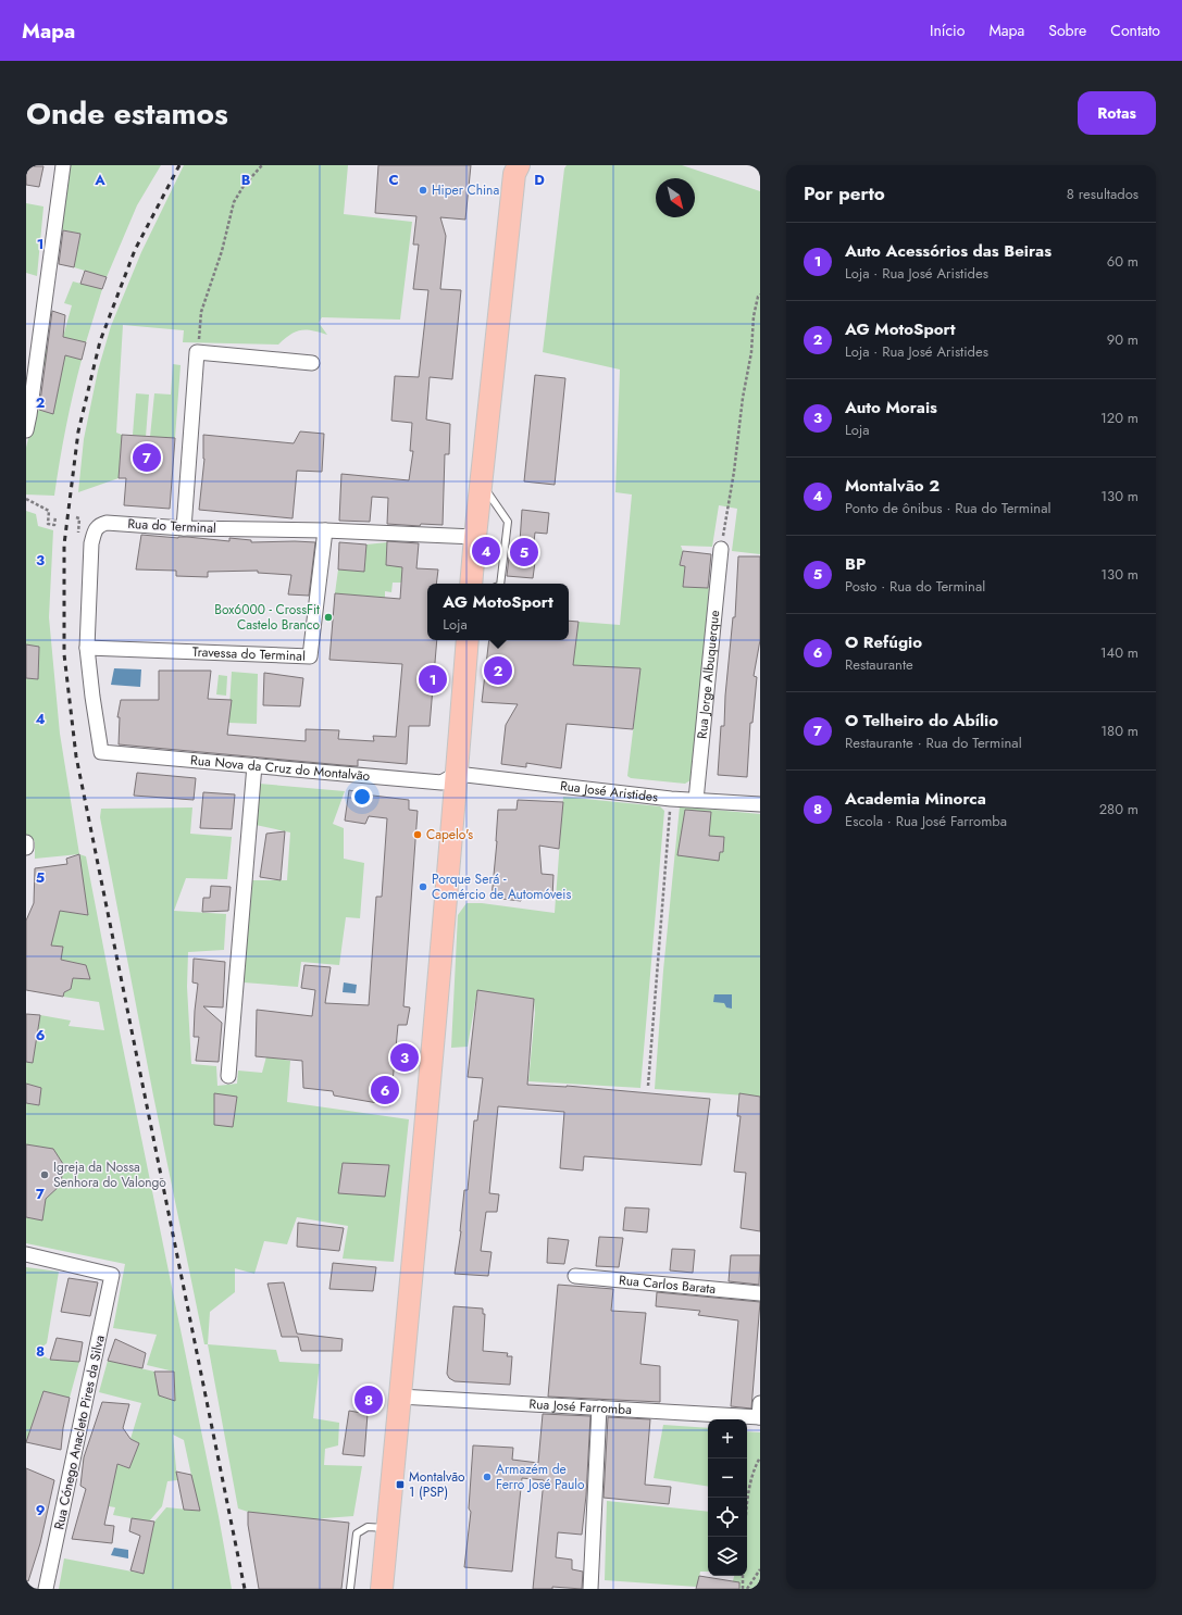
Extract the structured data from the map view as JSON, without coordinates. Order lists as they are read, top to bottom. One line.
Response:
{"streets":{"street":["Rua do Terminal","Travessa do Terminal","Rua Jorge Albuquerque","Rua Nova da Cruz do Montalvão","Rua José Aristides","Rua Carlos Barata","Rua José Farromba","Rua Cónego Anacleto Pires da Silva"]},"crossings":[["Rua do Terminal","Travessa do Terminal"],["Rua do Terminal","Rua Nova da Cruz do Montalvão"],["Rua Jorge Albuquerque","Rua José Aristides"],["Rua Nova da Cruz do Montalvão","Rua José Aristides"]],"places":{"other":["Hiper China","Box6000 - CrossFit Castelo Branco","Capelo's","Porque Será - Comércio de Automóveis","Igreja da Nossa Senhora do Valongo","Armazém de Ferro José Paulo"],"transit":["Montalvão 1 (PSP)"]},"north":"bottom right","page":{"header":"Mapa","nav":["Início","Mapa","Sobre","Contato"],"title":"Onde estamos","buttons":"Rotas","heading":["Por perto","8 resultados"],"list":[{"mark":"1","name":"Auto Acessórios das Beiras","note":"Loja · Rua José Aristides","value":"60 m"},{"mark":"2","name":"AG MotoSport","note":"Loja · Rua José Aristides","value":"90 m"},{"mark":"3","name":"Auto Morais","note":"Loja","value":"120 m"},{"mark":"4","name":"Montalvão 2","note":"Ponto de ônibus · Rua do Terminal","value":"130 m"},{"mark":"5","name":"BP","note":"Posto · Rua do Terminal","value":"130 m"},{"mark":"6","name":"O Refúgio","note":"Restaurante","value":"140 m"},{"mark":"7","name":"O Telheiro do Abílio","note":"Restaurante · Rua do Terminal","value":"180 m"},{"mark":"8","name":"Academia Minorca","note":"Escola · Rua José Farromba","value":"280 m"}],"pins":["7","4","5","2","1","3","6","8"],"popup":["AG MotoSport","Loja"],"map_buttons":["+","−"]},"grid":{"columns":["A","B","C","D"],"rows":["1","2","3","4","5","6","7","8","9"]}}
